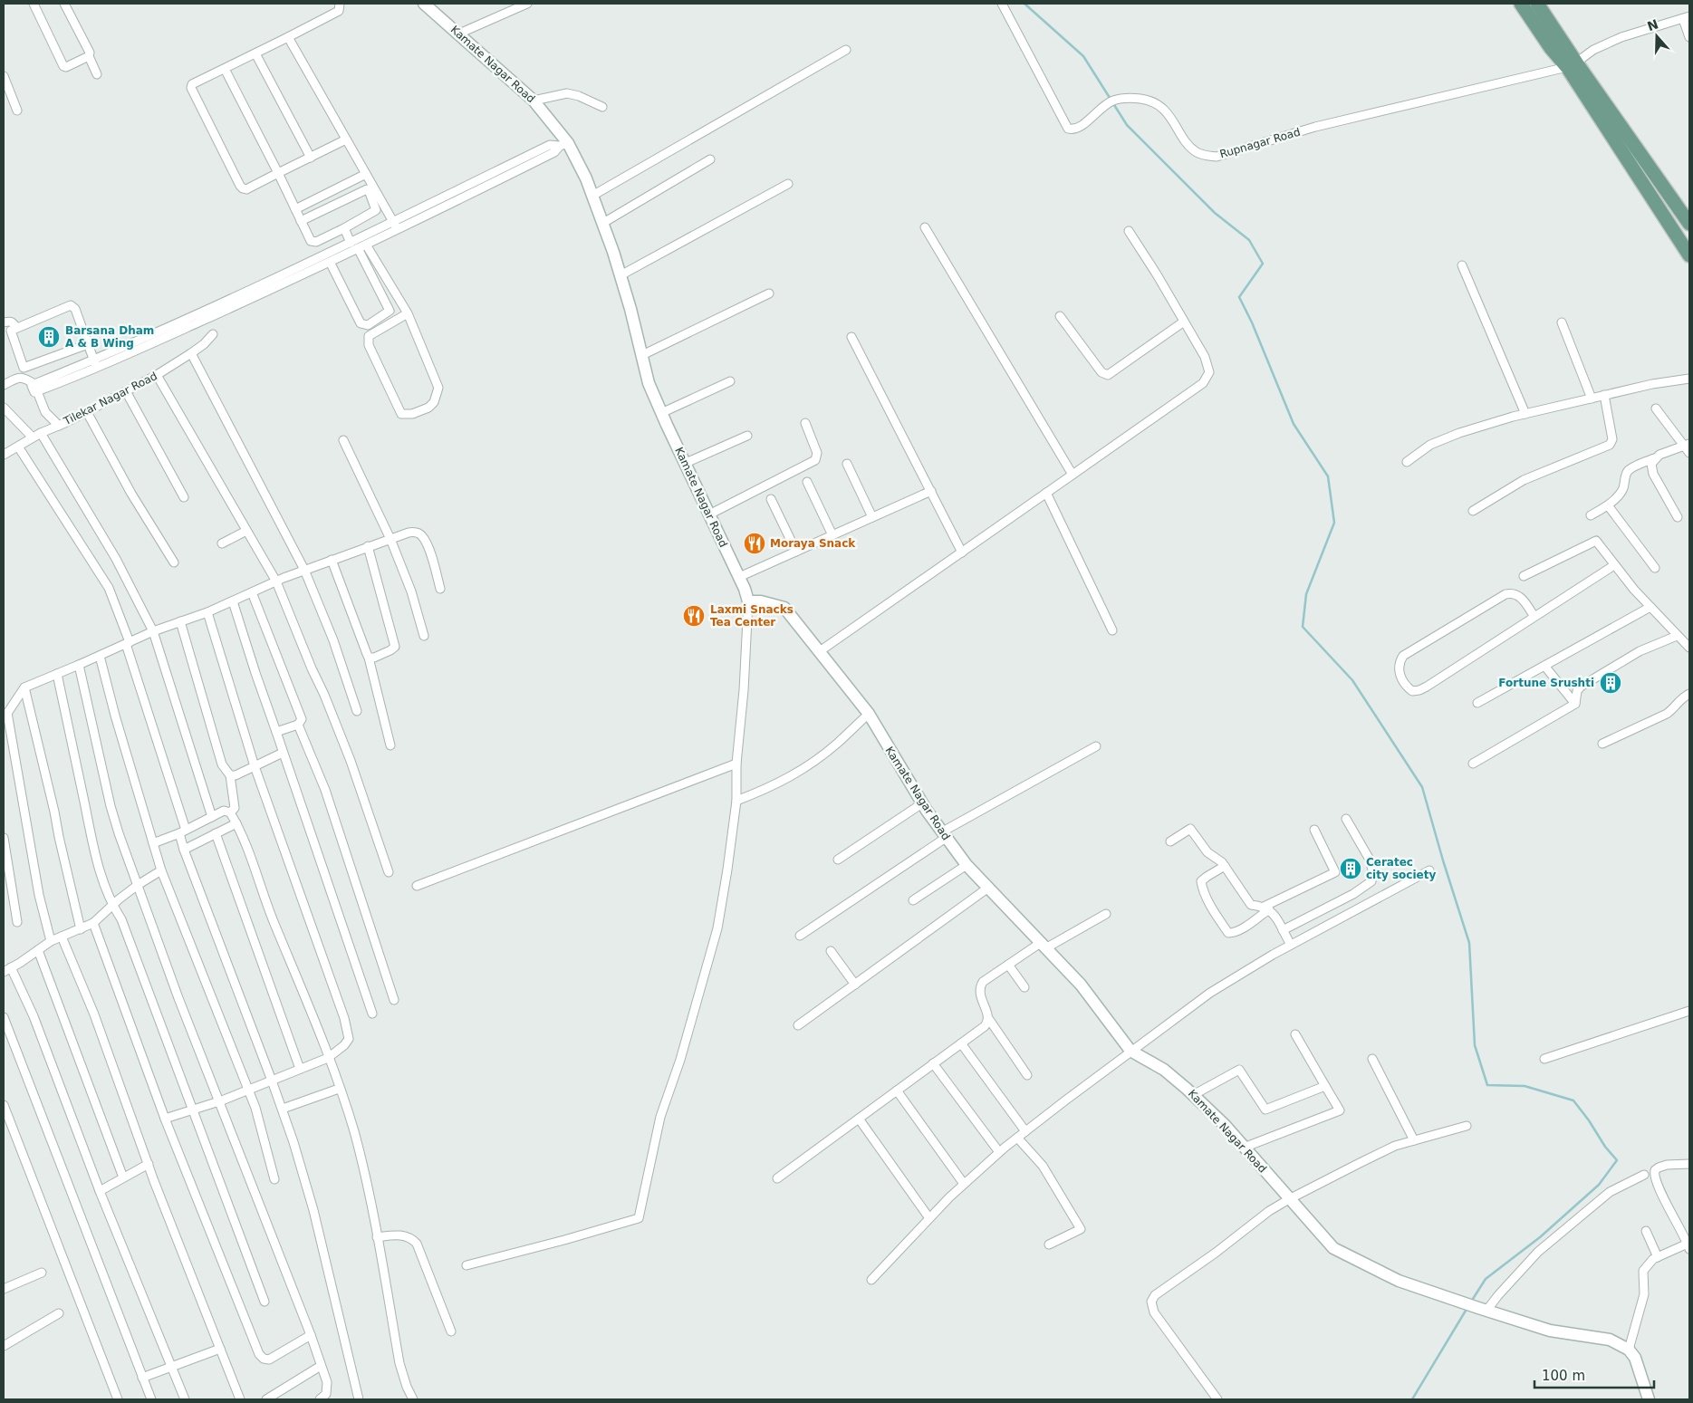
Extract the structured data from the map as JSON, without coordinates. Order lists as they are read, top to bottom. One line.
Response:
{"streets":{"street":["Kamate Nagar Road","Rupnagar Road","Tilekar Nagar Road"]},"places":{"building":["Barsana Dham A & B Wing","Fortune Srushti","Ceratec city society"],"restaurant":["Moraya Snack","Laxmi Snacks Tea Center"]},"scale_bar":"100 m","north":"top"}
